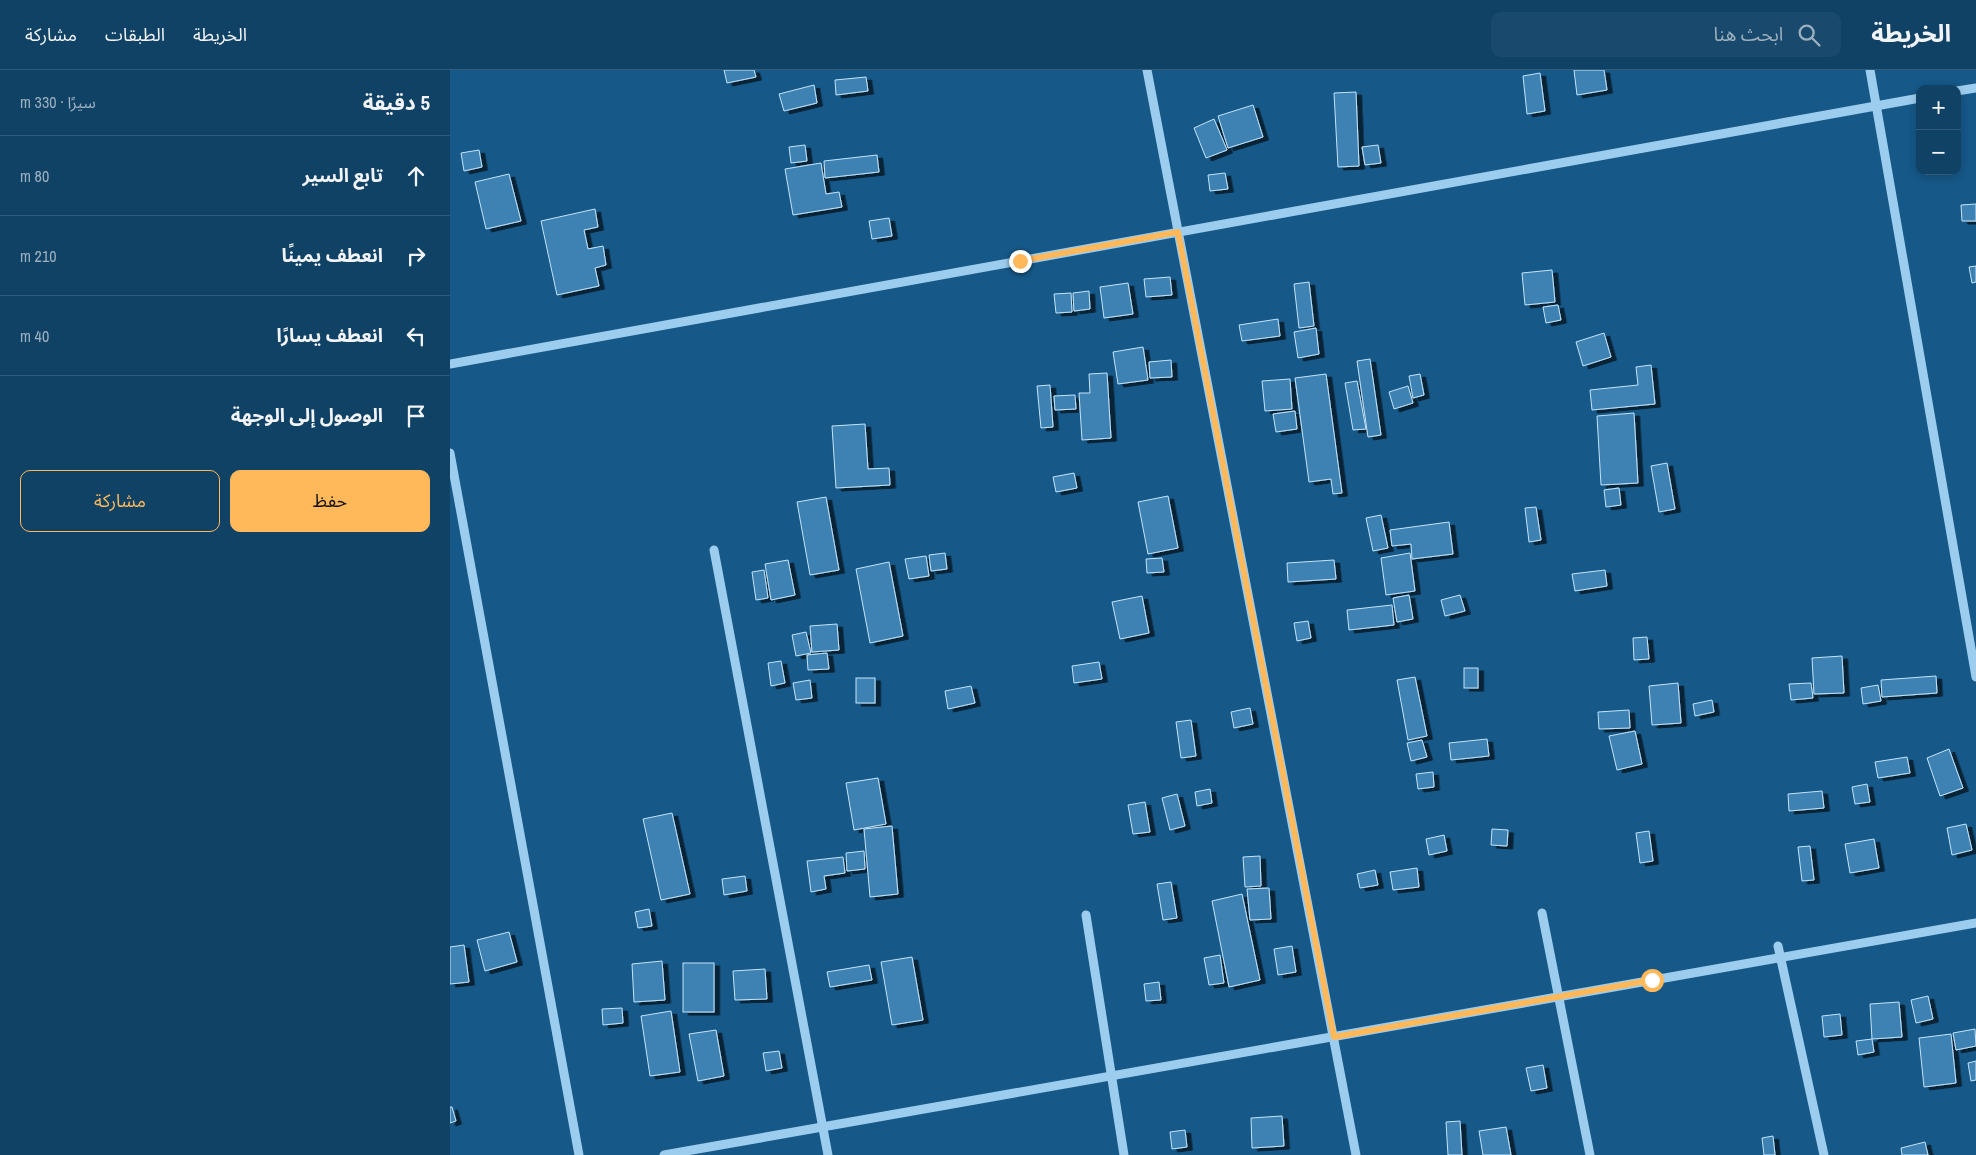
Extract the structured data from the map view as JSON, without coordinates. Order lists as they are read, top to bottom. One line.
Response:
{"page":{"header":"الخريطة","search":"ابحث هنا","nav":["الخريطة","الطبقات","مشاركة"],"heading":["5 دقيقة","سيرًا · 330 m"],"map_buttons":["+","−"],"list":[["تابع السير","80 m"],["انعطف يمينًا","210 m"],["انعطف يسارًا","40 m"],"الوصول إلى الوجهة"],"buttons":["حفظ","مشاركة"]}}
